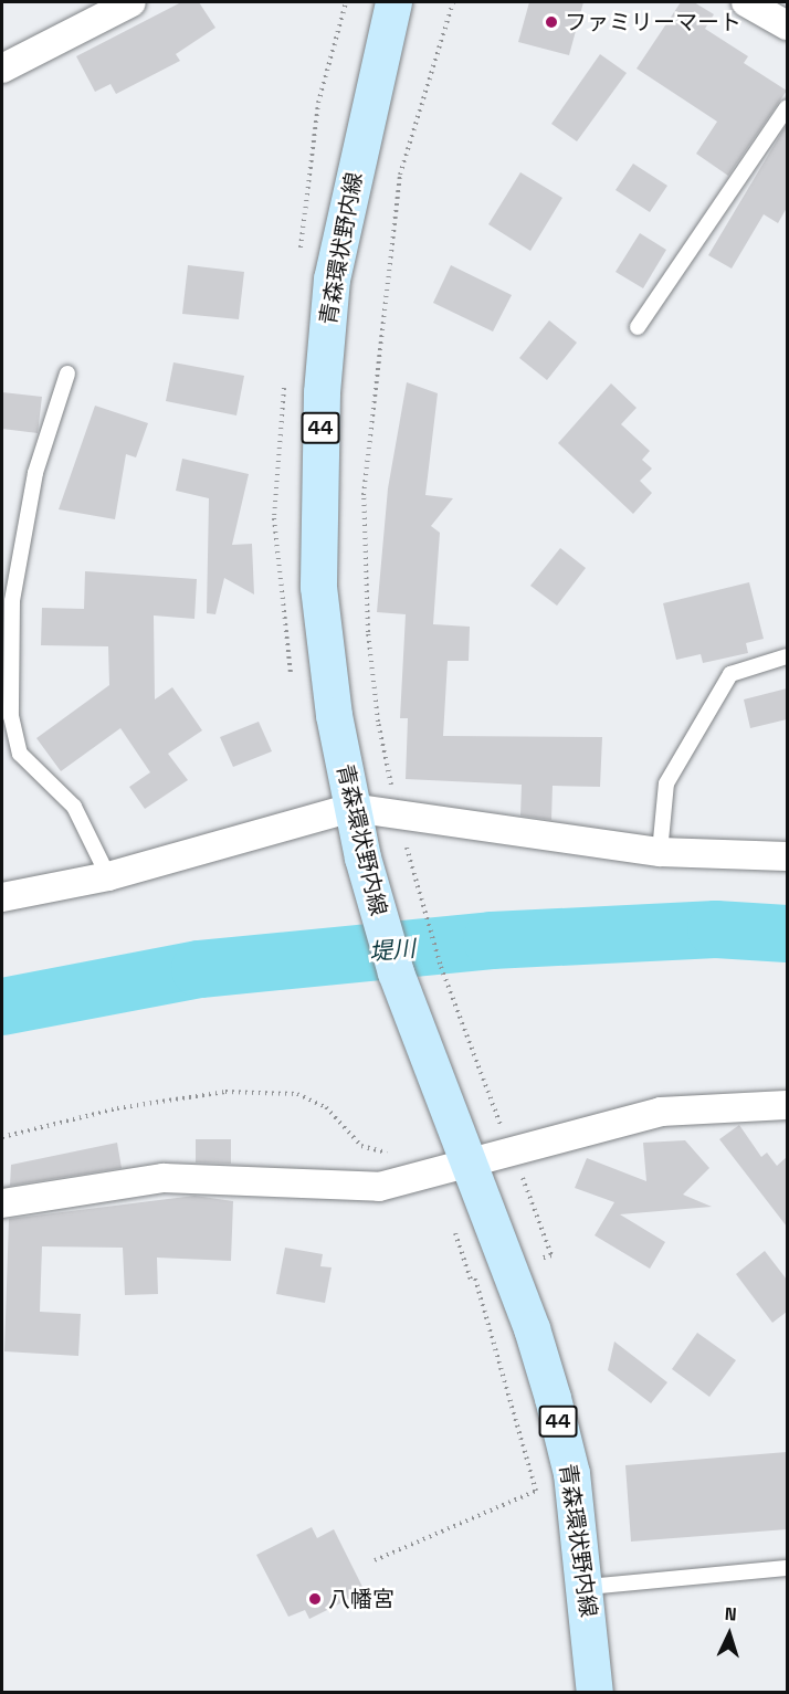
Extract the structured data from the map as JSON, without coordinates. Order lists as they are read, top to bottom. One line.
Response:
{"streets":{"main road":["青森環状野内線","44"]},"water":["堤川"],"places":["ファミリーマート","八幡宮"],"north":"top"}
